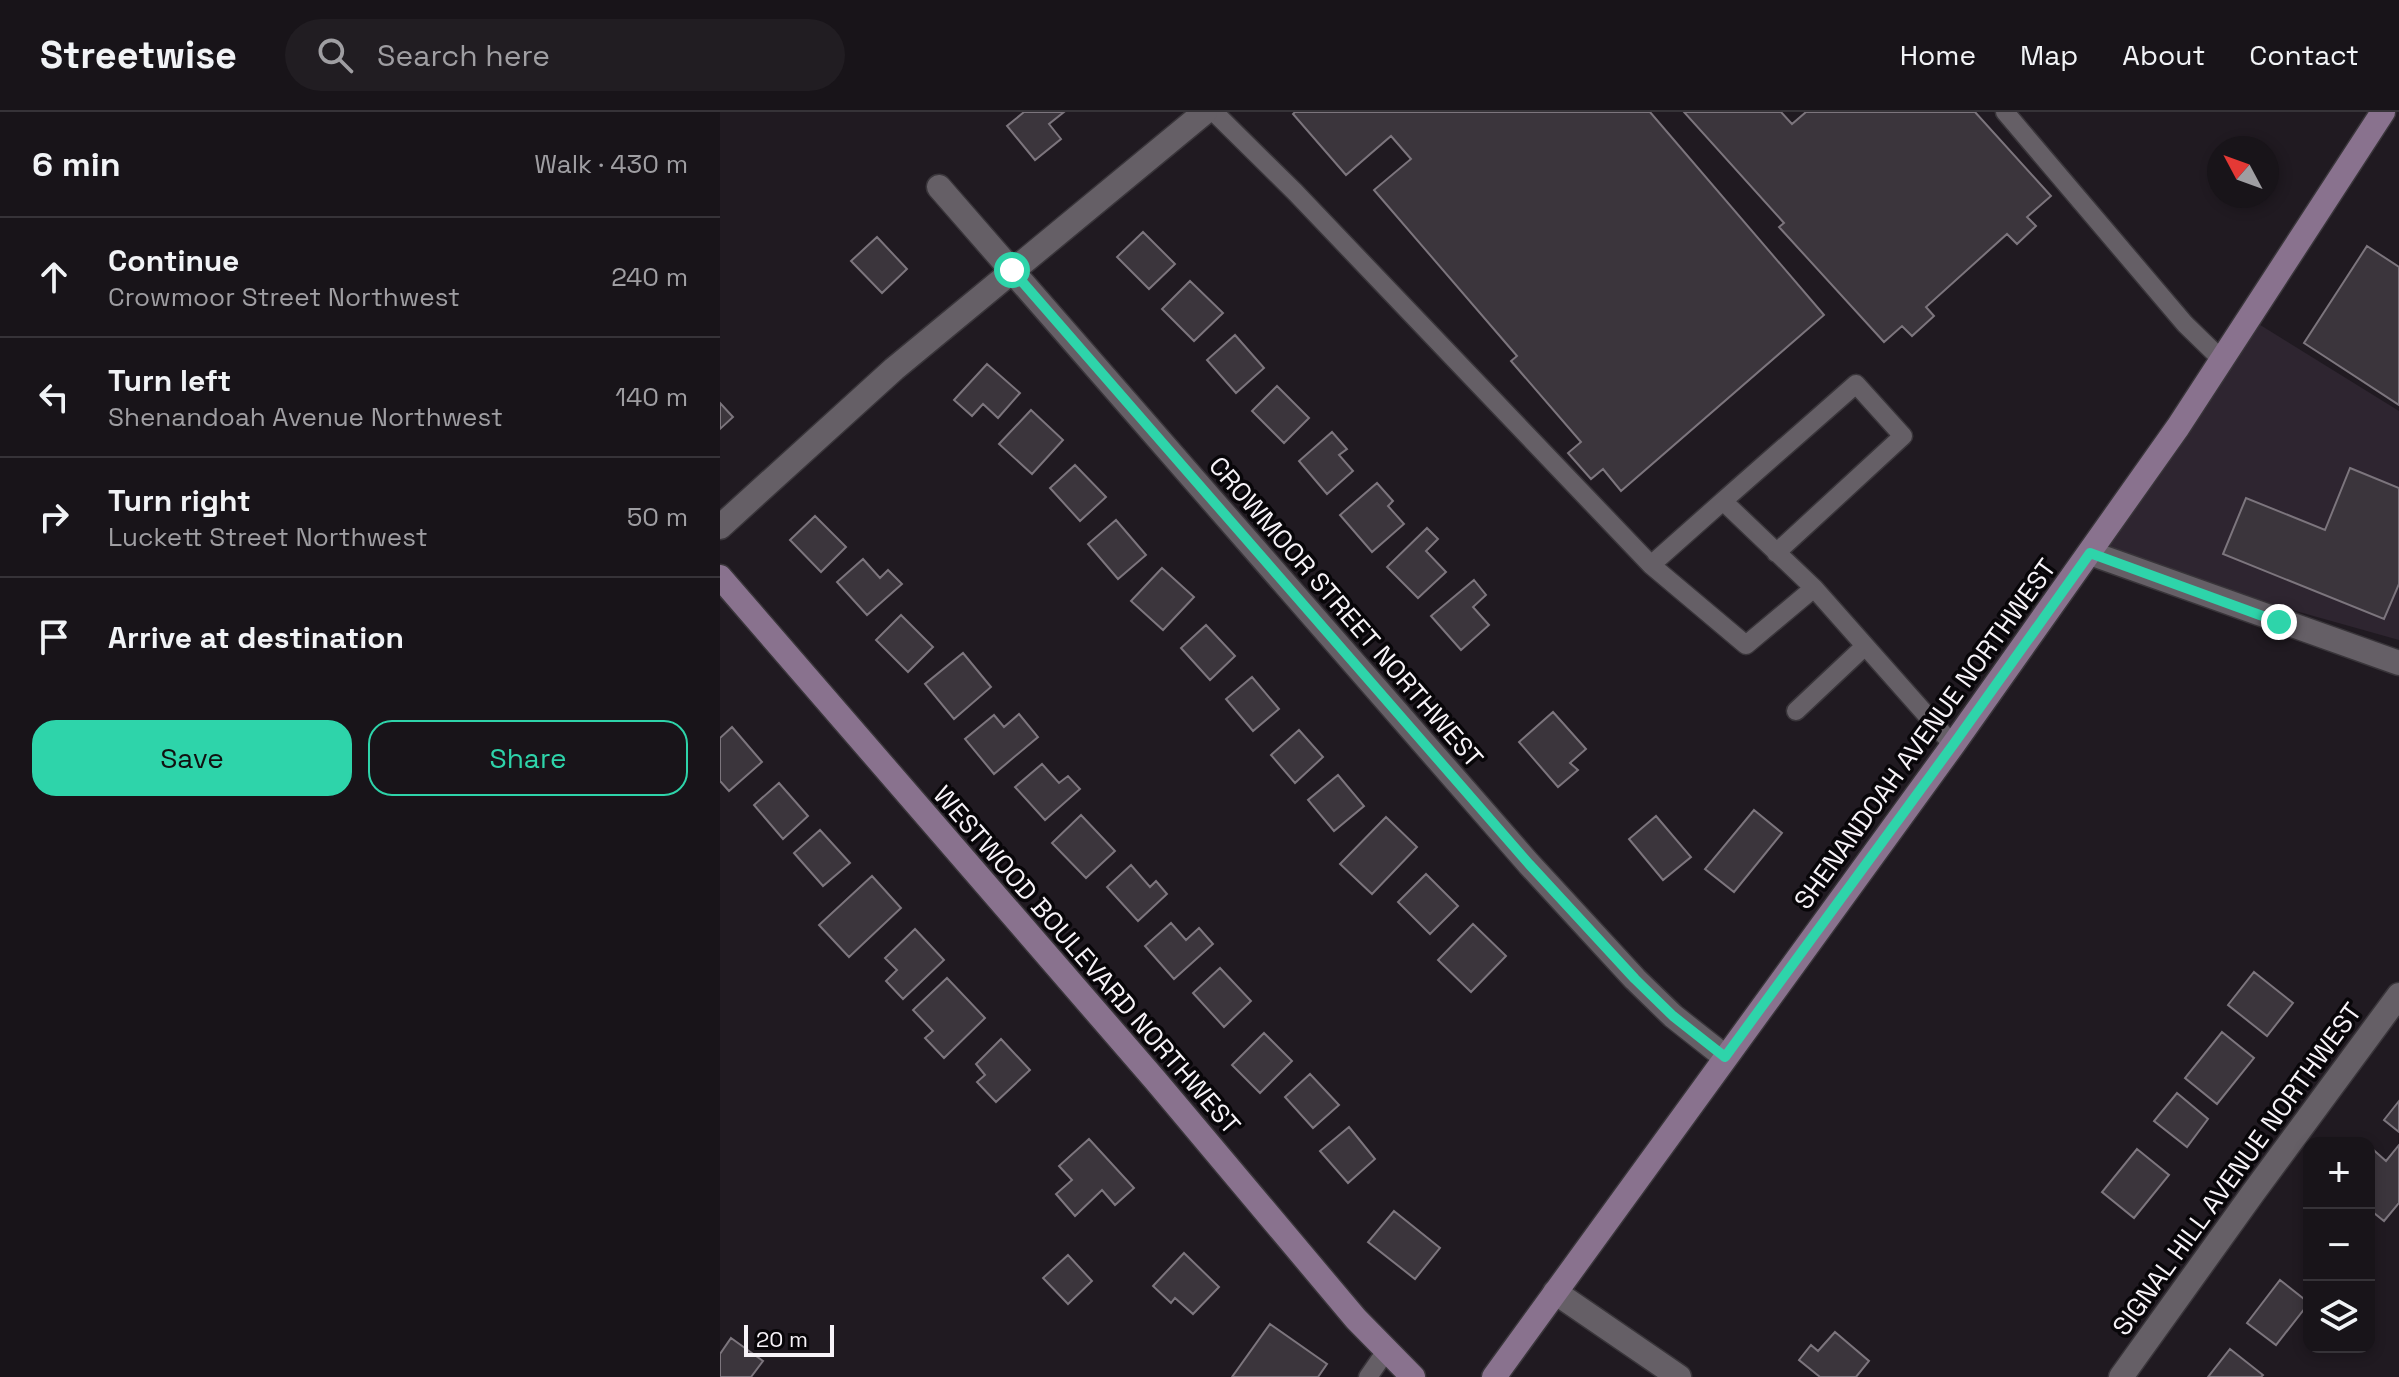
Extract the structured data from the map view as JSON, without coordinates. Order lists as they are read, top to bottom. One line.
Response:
{"streets":{"main road":["SHENANDOAH AVENUE NORTHWEST","WESTWOOD BOULEVARD NORTHWEST"],"street":["CROWMOOR STREET NORTHWEST","SIGNAL HILL AVENUE NORTHWEST"]},"crossings":[["CROWMOOR STREET NORTHWEST","SHENANDOAH AVENUE NORTHWEST"]],"scale_bar":"20 m","north":"top left","page":{"header":"Streetwise","search":"Search here","nav":["Home","Map","About","Contact"],"heading":["6 min","Walk · 430 m"],"list":[["Continue","Crowmoor Street Northwest","240 m"],["Turn left","Shenandoah Avenue Northwest","140 m"],["Turn right","Luckett Street Northwest","50 m"],"Arrive at destination"],"buttons":["Save","Share"],"map_buttons":["+","−"],"scale":"20 m"}}
